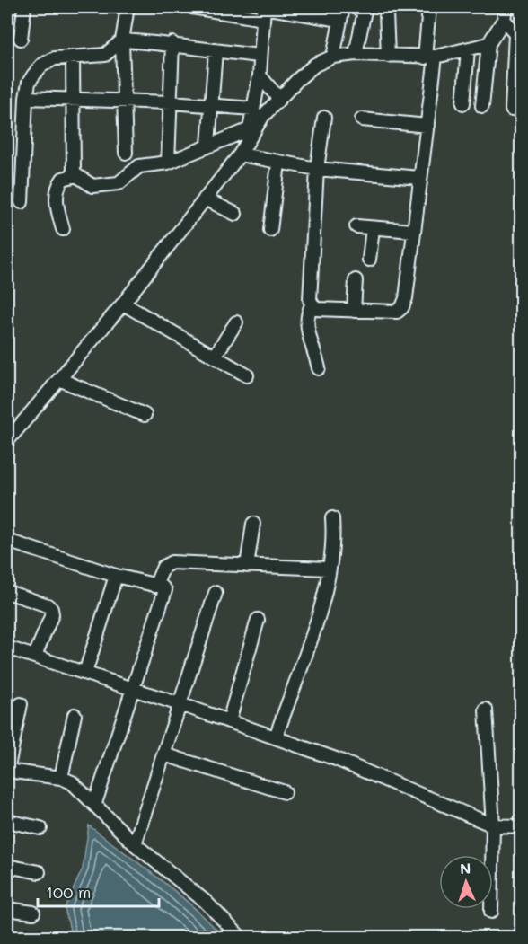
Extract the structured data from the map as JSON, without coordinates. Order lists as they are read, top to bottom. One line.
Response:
{"scale_bar":"100 m","north":"top"}
